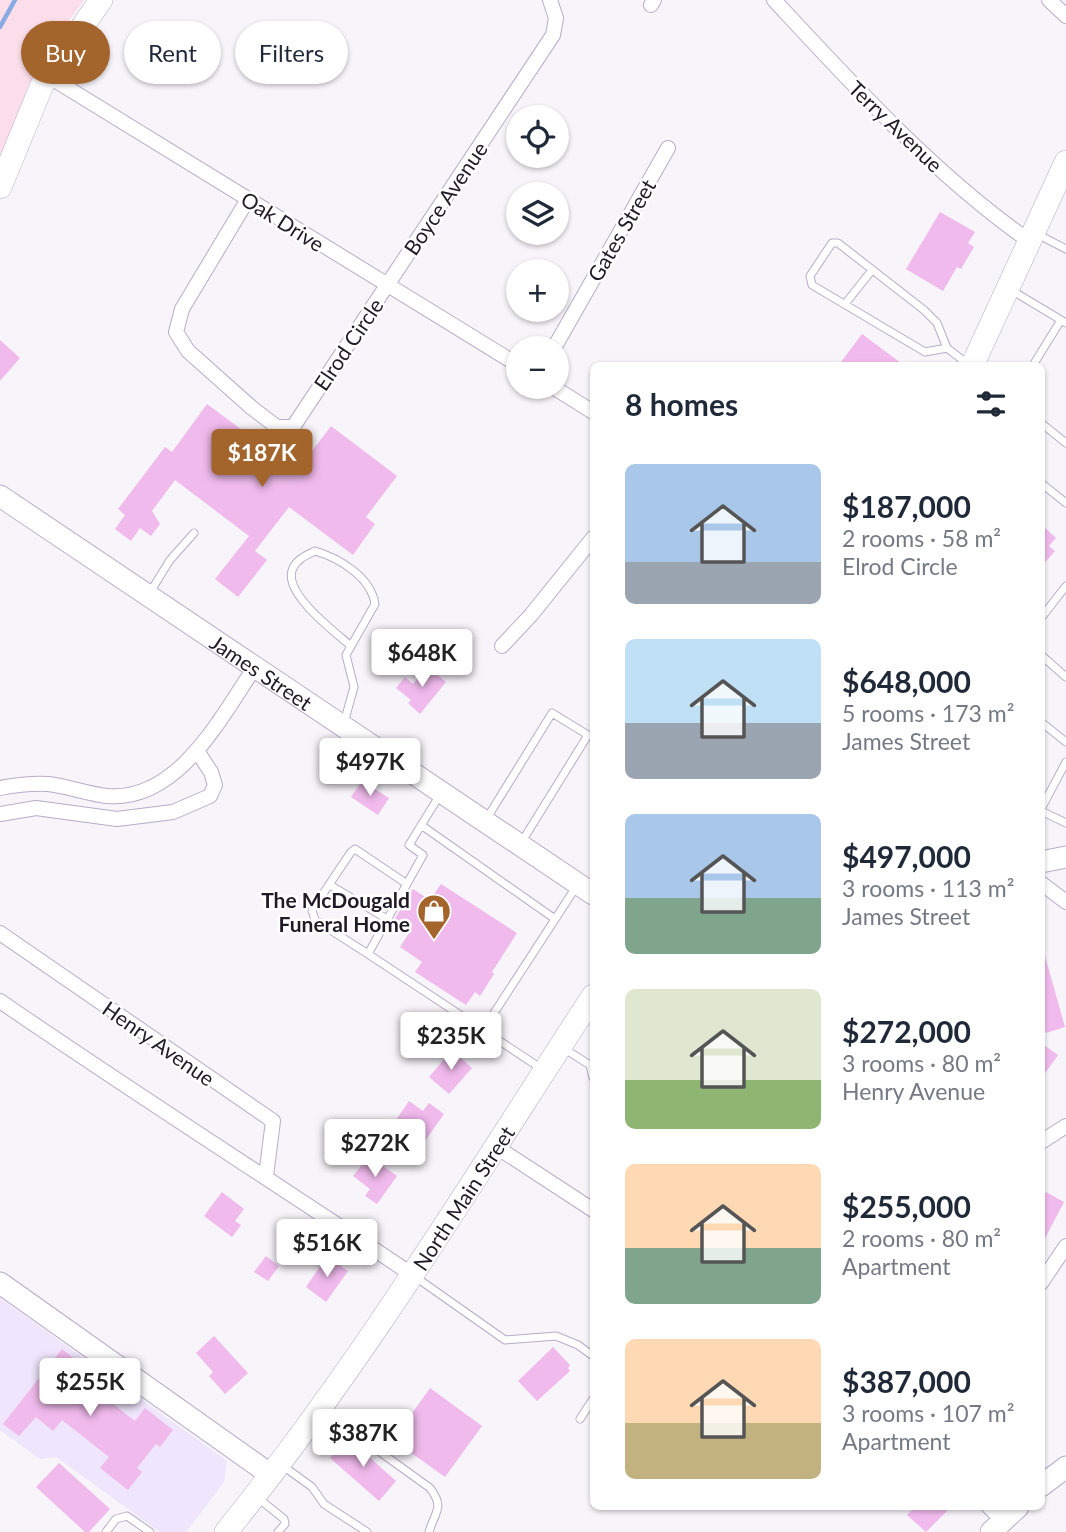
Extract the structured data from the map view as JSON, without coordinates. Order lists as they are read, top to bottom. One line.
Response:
{"streets":{"main road":["North Main Street"],"street":["Terry Avenue","Boyce Avenue","Oak Drive","Gates Street","Elrod Circle","James Street","Henry Avenue"]},"crossings":[["Boyce Avenue","Oak Drive"],["Boyce Avenue","Elrod Circle"],["Oak Drive","Elrod Circle"]],"places":{"shop":["The McDougald Funeral Home"]},"page":{"chip":["Buy","Rent","Filters"],"map_buttons":["+","−"],"heading":"8 homes","price":["$187K","$648K","$497K","$235K","$272K","$516K","$255K","$387K"],"list":[{"name":"$187,000","note":"2 rooms · 58 m² · Elrod Circle"},{"name":"$648,000","note":"5 rooms · 173 m² · James Street"},{"name":"$497,000","note":"3 rooms · 113 m² · James Street"},{"name":"$272,000","note":"3 rooms · 80 m² · Henry Avenue"},{"name":"$255,000","note":"2 rooms · 80 m² · Apartment"},{"name":"$387,000","note":"3 rooms · 107 m² · Apartment"}]}}
